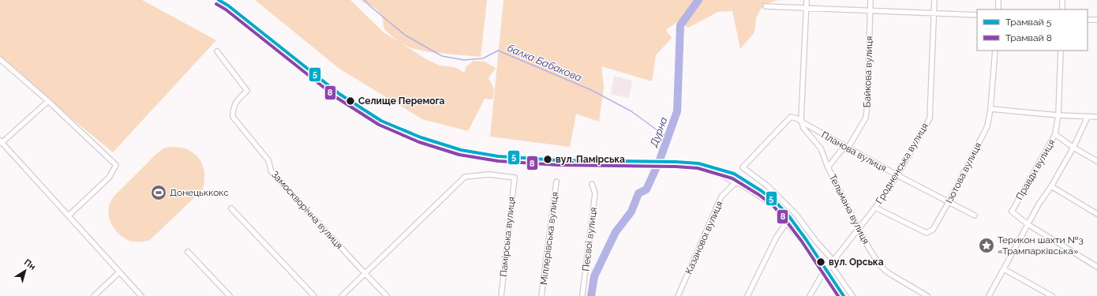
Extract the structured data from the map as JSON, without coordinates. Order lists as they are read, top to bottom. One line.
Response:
{"streets":{"street":["Байкова вулиця","Планова вулиця","Гродненська вулиця","Правди вулиця","Ізотова вулиця","Тельмана вулиця","Замоскворічна вулиця","Памірська вулиця","Казанової вулиця","Міллерівська вулиця","Пеєвої вулиця"]},"crossings":[["Байкова вулиця","Планова вулиця"],["Байкова вулиця","Тельмана вулиця"],["Планова вулиця","Гродненська вулиця"],["Планова вулиця","Ізотова вулиця"],["Планова вулиця","Тельмана вулиця"],["Гродненська вулиця","Ізотова вулиця"],["Гродненська вулиця","Тельмана вулиця"],["Замоскворічна вулиця","Памірська вулиця"]],"water":["балка Бабакова","Дурна"],"places":{"other":["Селище Перемога","вул. Памірська","вул. Орська"],"sports":["Донецьккокс"],"place":["Терикон шахти №3 «Трампарківська»"]},"lines":["tram line 5","tram line 8"],"legend":["Трамвай 5","Трамвай 8"],"north":"top right"}
